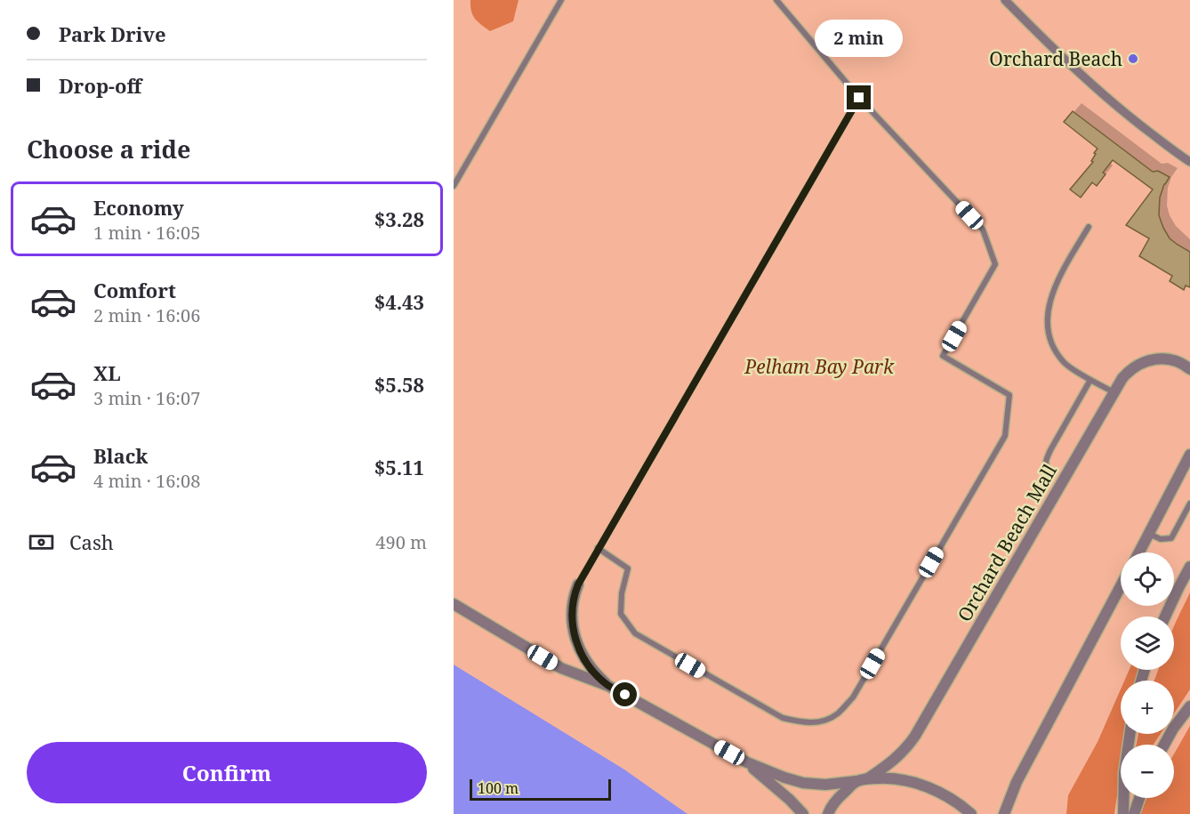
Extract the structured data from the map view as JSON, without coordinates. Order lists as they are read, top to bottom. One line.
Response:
{"streets":{"street":["Orchard Beach Mall"]},"parks":["Pelham Bay Park"],"places":["Orchard Beach"],"scale_bar":"100 m","page":{"banner":["Park Drive","Drop-off"],"bubble":"2 min","heading":"Choose a ride","list":[{"name":"Economy","note":"1 min · 16:05","value":"$3.28"},{"name":"Comfort","note":"2 min · 16:06","value":"$4.43"},{"name":"XL","note":"3 min · 16:07","value":"$5.58"},{"name":"Black","note":"4 min · 16:08","value":"$5.11"}],"pay":["Cash","490 m"],"map_buttons":["+","−"],"buttons":"Confirm","scale":"100 m"}}
